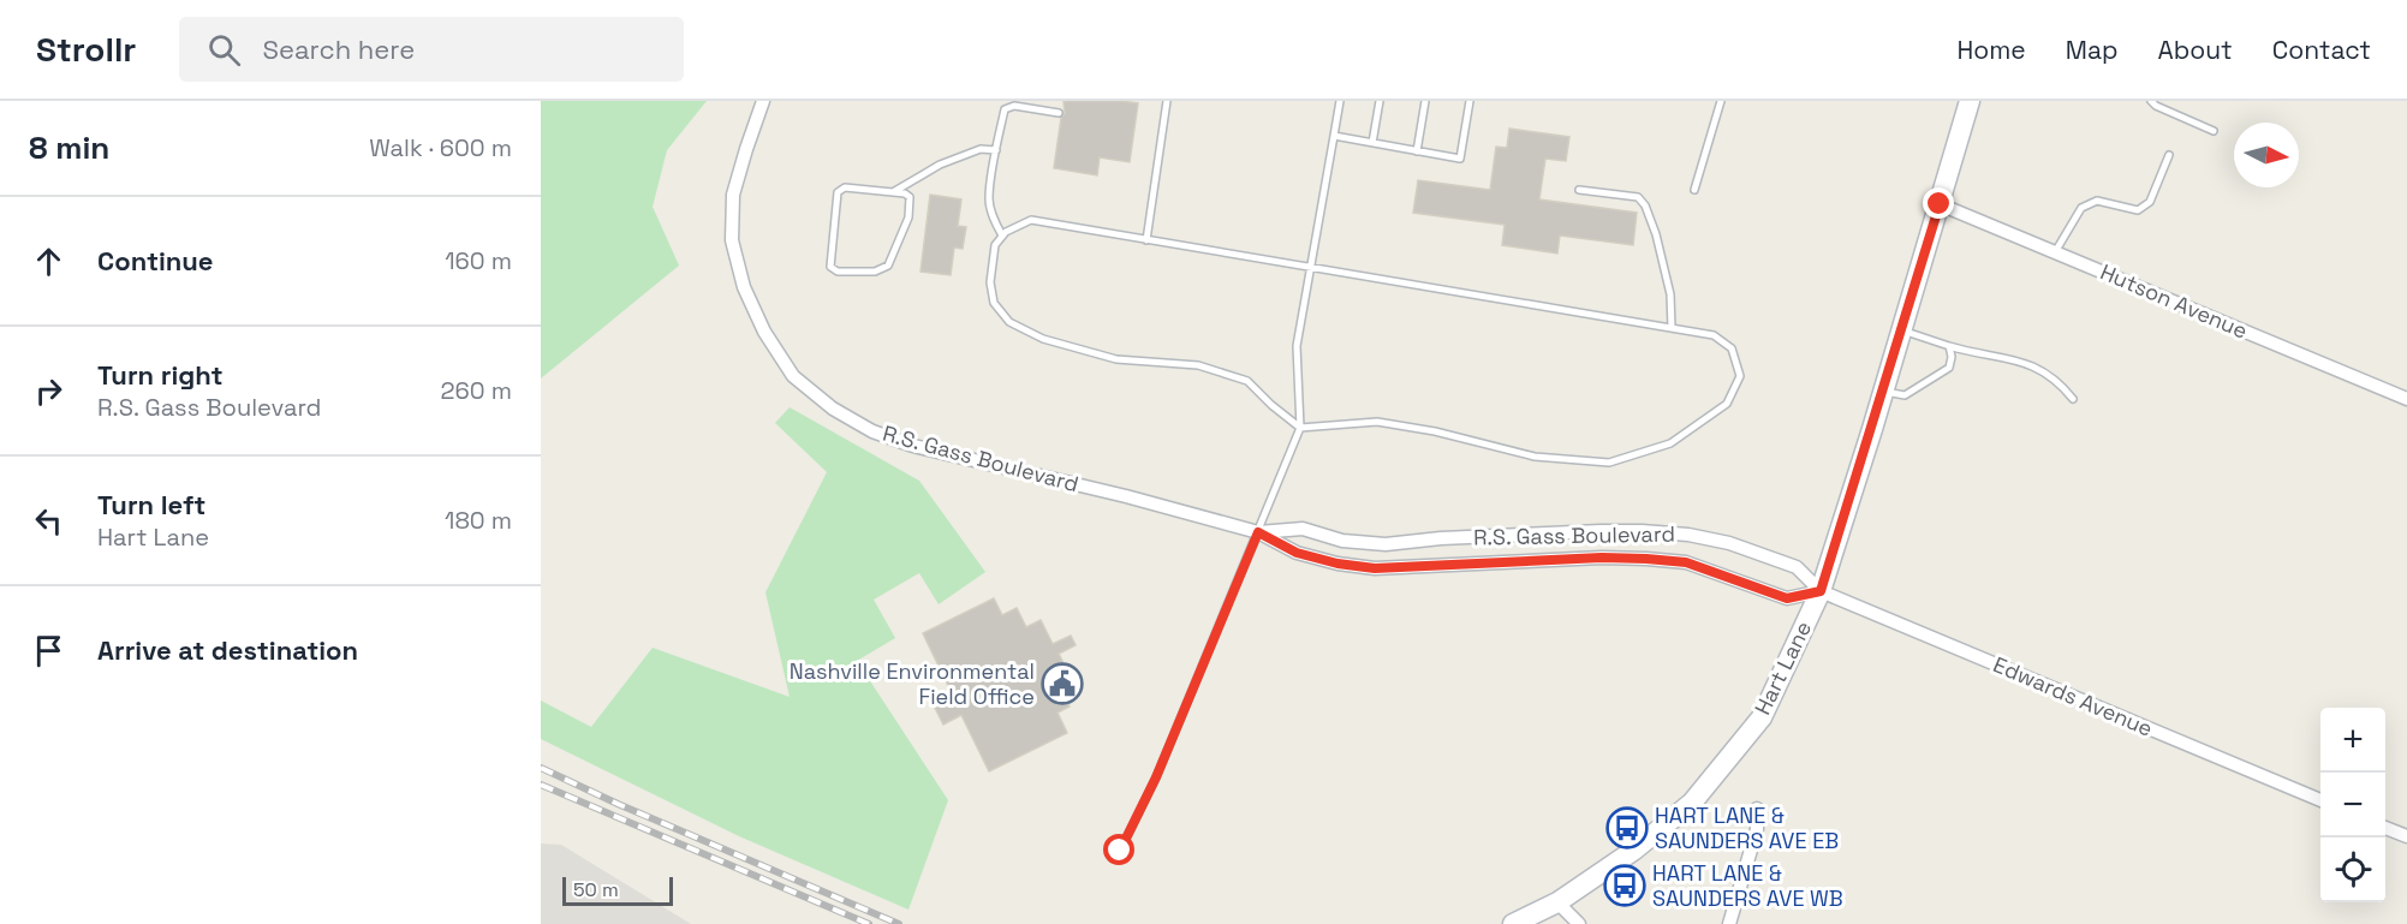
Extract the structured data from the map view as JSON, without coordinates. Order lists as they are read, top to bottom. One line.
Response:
{"streets":{"main road":["Hart Lane"],"street":["Hutson Avenue","R.S. Gass Boulevard","Edwards Avenue"]},"crossings":[["Hutson Avenue","Hart Lane"],["R.S. Gass Boulevard","Hart Lane"],["R.S. Gass Boulevard","Edwards Avenue"],["Hart Lane","Edwards Avenue"]],"places":{"public building":["Nashville Environmental Field Office"],"bus stop":["HART LANE & SAUNDERS AVE EB","HART LANE & SAUNDERS AVE WB"]},"scale_bar":"50 m","north":"right","page":{"header":"Strollr","search":"Search here","nav":["Home","Map","About","Contact"],"heading":["8 min","Walk · 600 m"],"list":[["Continue","160 m"],["Turn right","R.S. Gass Boulevard","260 m"],["Turn left","Hart Lane","180 m"],"Arrive at destination"],"map_buttons":["+","−"],"scale":"50 m"}}
